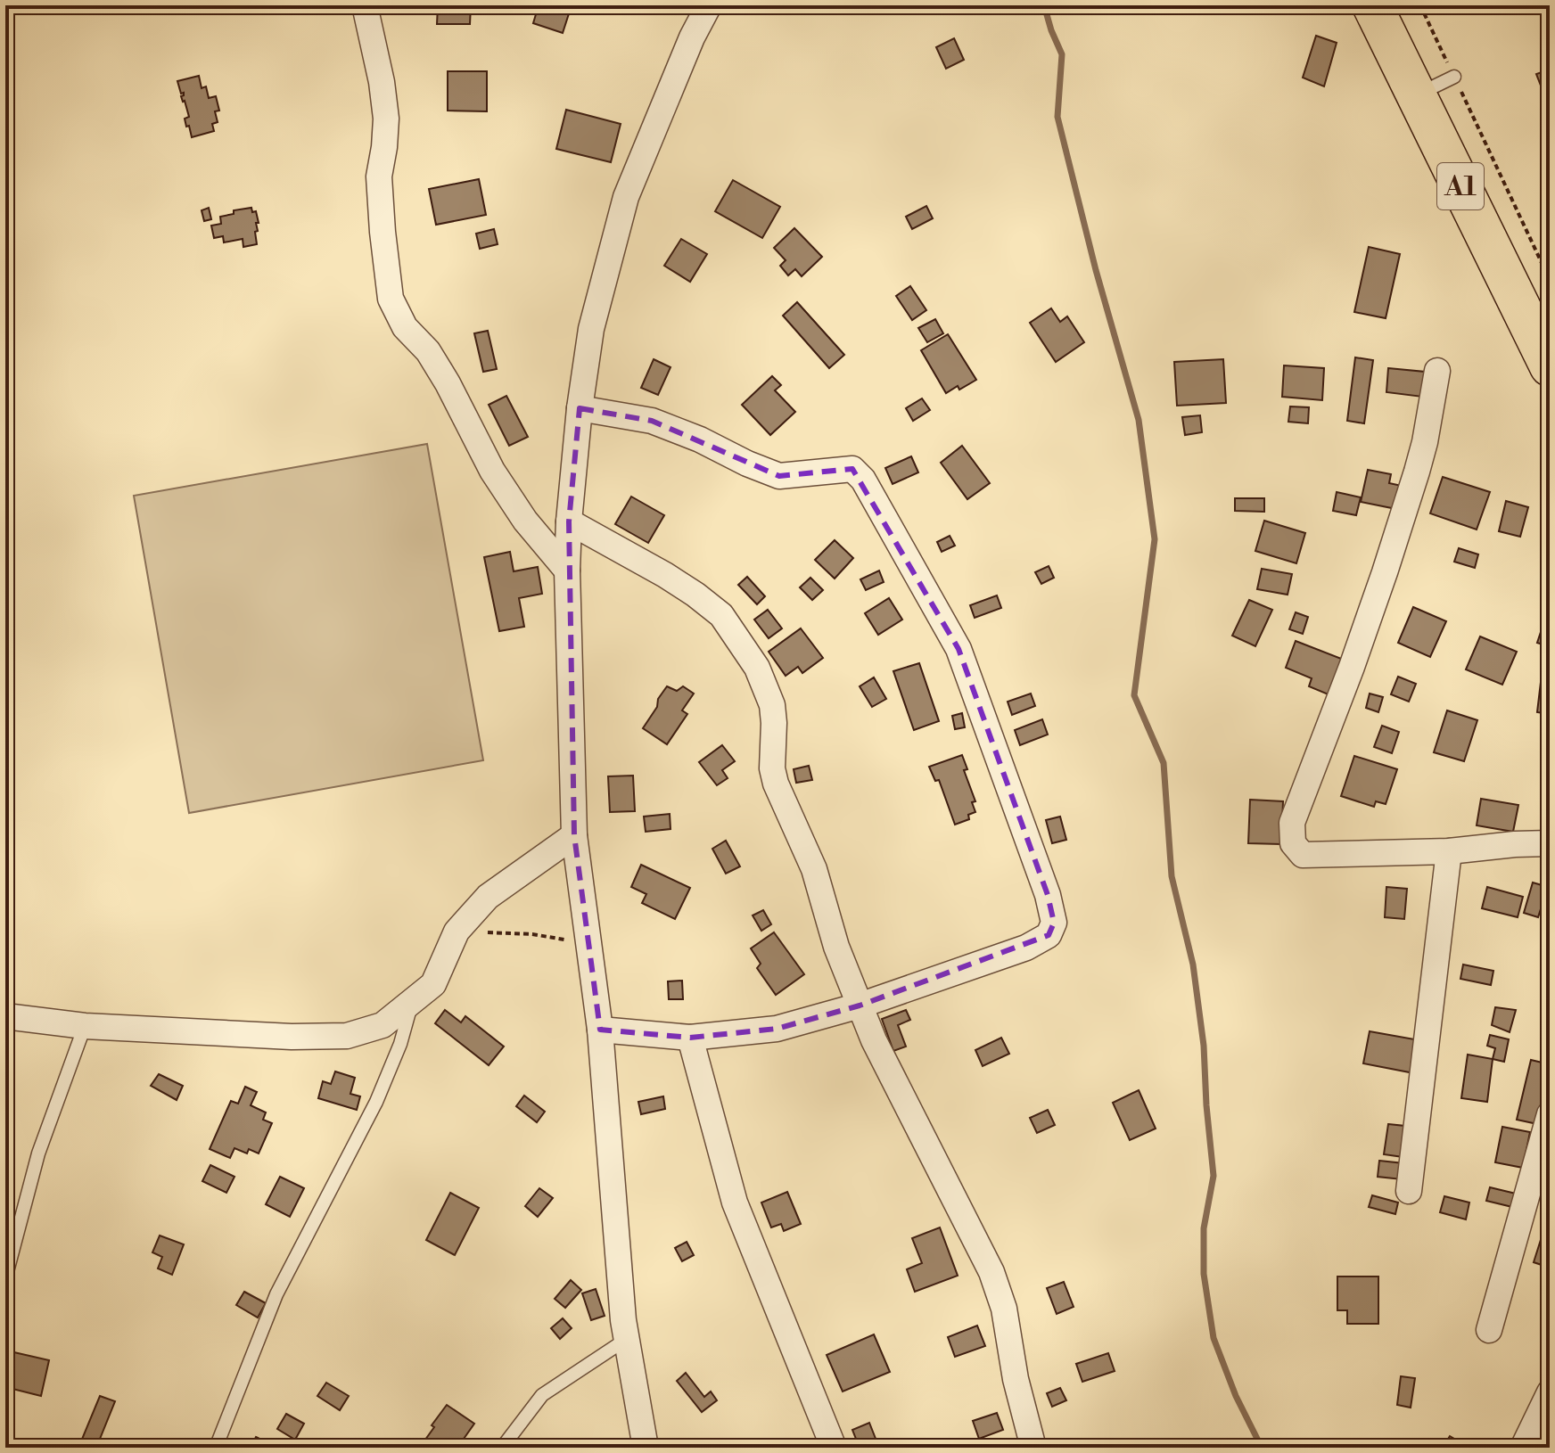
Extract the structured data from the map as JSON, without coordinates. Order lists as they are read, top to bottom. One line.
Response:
{"streets":{"main road":["A1"]}}
